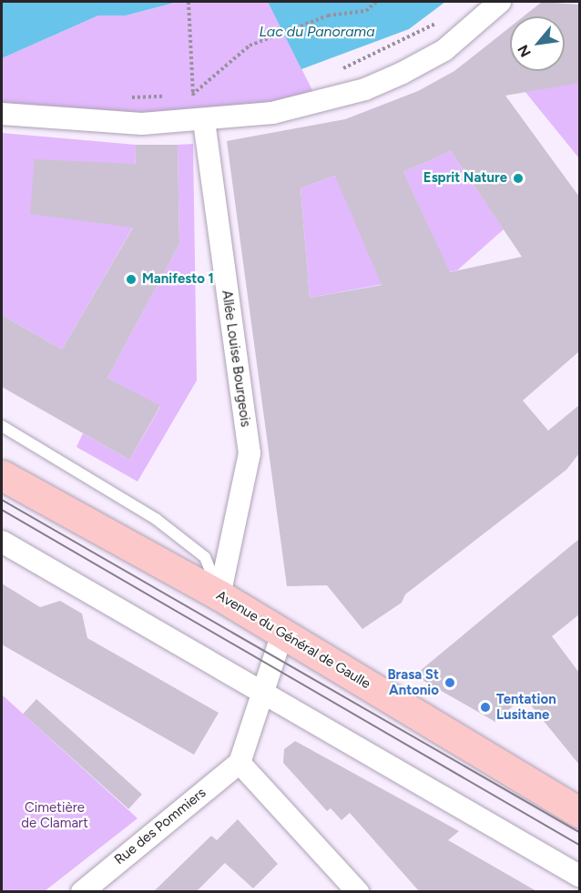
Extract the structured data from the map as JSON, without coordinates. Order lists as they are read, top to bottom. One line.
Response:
{"streets":{"main road":["Avenue du Général de Gaulle"],"street":["Allée Louise Bourgeois","Rue des Pommiers"]},"crossings":[["Allée Louise Bourgeois","Avenue du Général de Gaulle"]],"water":["Lac du Panorama"],"parks":["Cimetière de Clamart"],"places":["Esprit Nature","Manifesto 1","Brasa St Antonio","Tentation Lusitane"],"north":"bottom left"}
